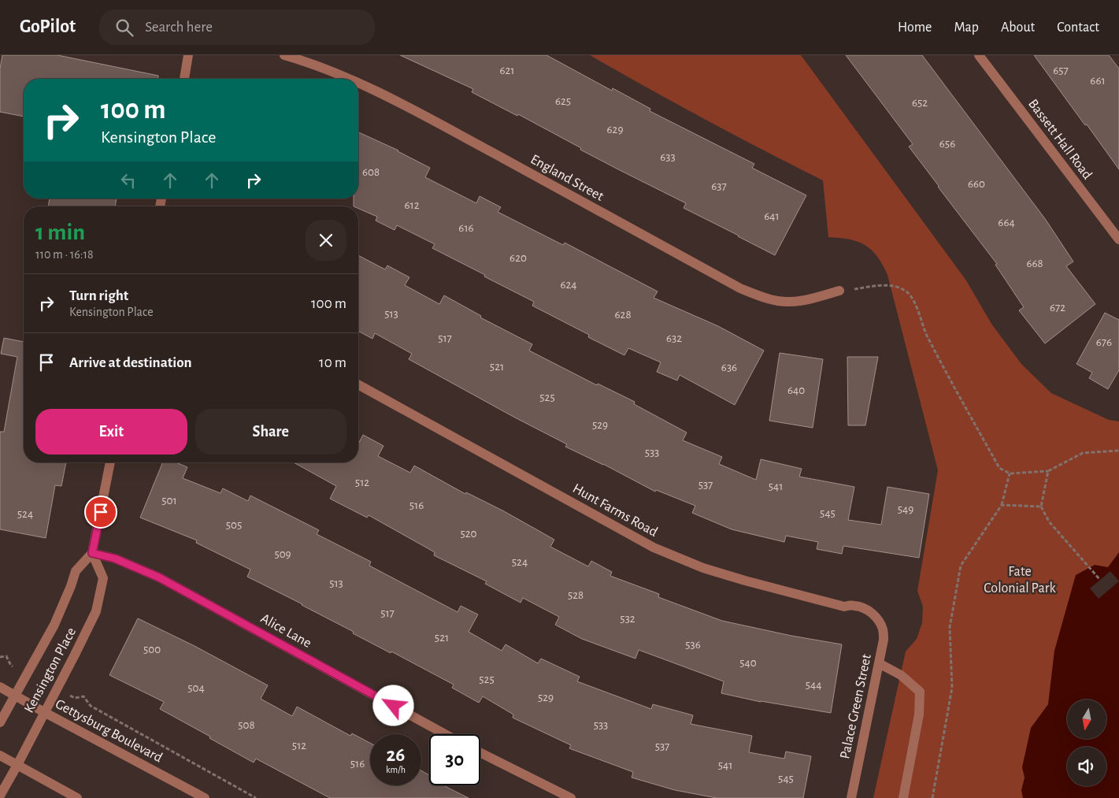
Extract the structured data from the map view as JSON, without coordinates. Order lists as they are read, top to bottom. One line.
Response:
{"streets":{"street":["Bassett Hall Road","England Street","Hunt Farms Road","Alice Lane","Kensington Place","Palace Green Street","Gettysburg Boulevard"]},"crossings":[["Hunt Farms Road","Palace Green Street"],["Alice Lane","Kensington Place"],["Kensington Place","Gettysburg Boulevard"]],"parks":["Fate Colonial Park"],"house_numbers":["621","657","661","625","652","629","656","633","608","660","637","612","641","664","616","620","668","624","672","513","628","517","632","676","521","636","640","525","529","533","512","537","541","501","516","549","545","524","505","520","509","524","513","528","517","532","521","536","500","540","525","544","504","529","508","533","512","537","516","541","545"],"north":"bottom","page":{"header":"GoPilot","search":"Search here","nav":["Home","Map","About","Contact"],"turn":["100 m","Kensington Place"],"heading":["1 min","110 m · 16:18"],"list":[{"name":"Turn right","note":"Kensington Place","value":"100 m"},{"name":"Arrive at destination","value":"10 m"}],"buttons":["Exit","Share"],"speed":"26 km/h","limit":"30"}}
